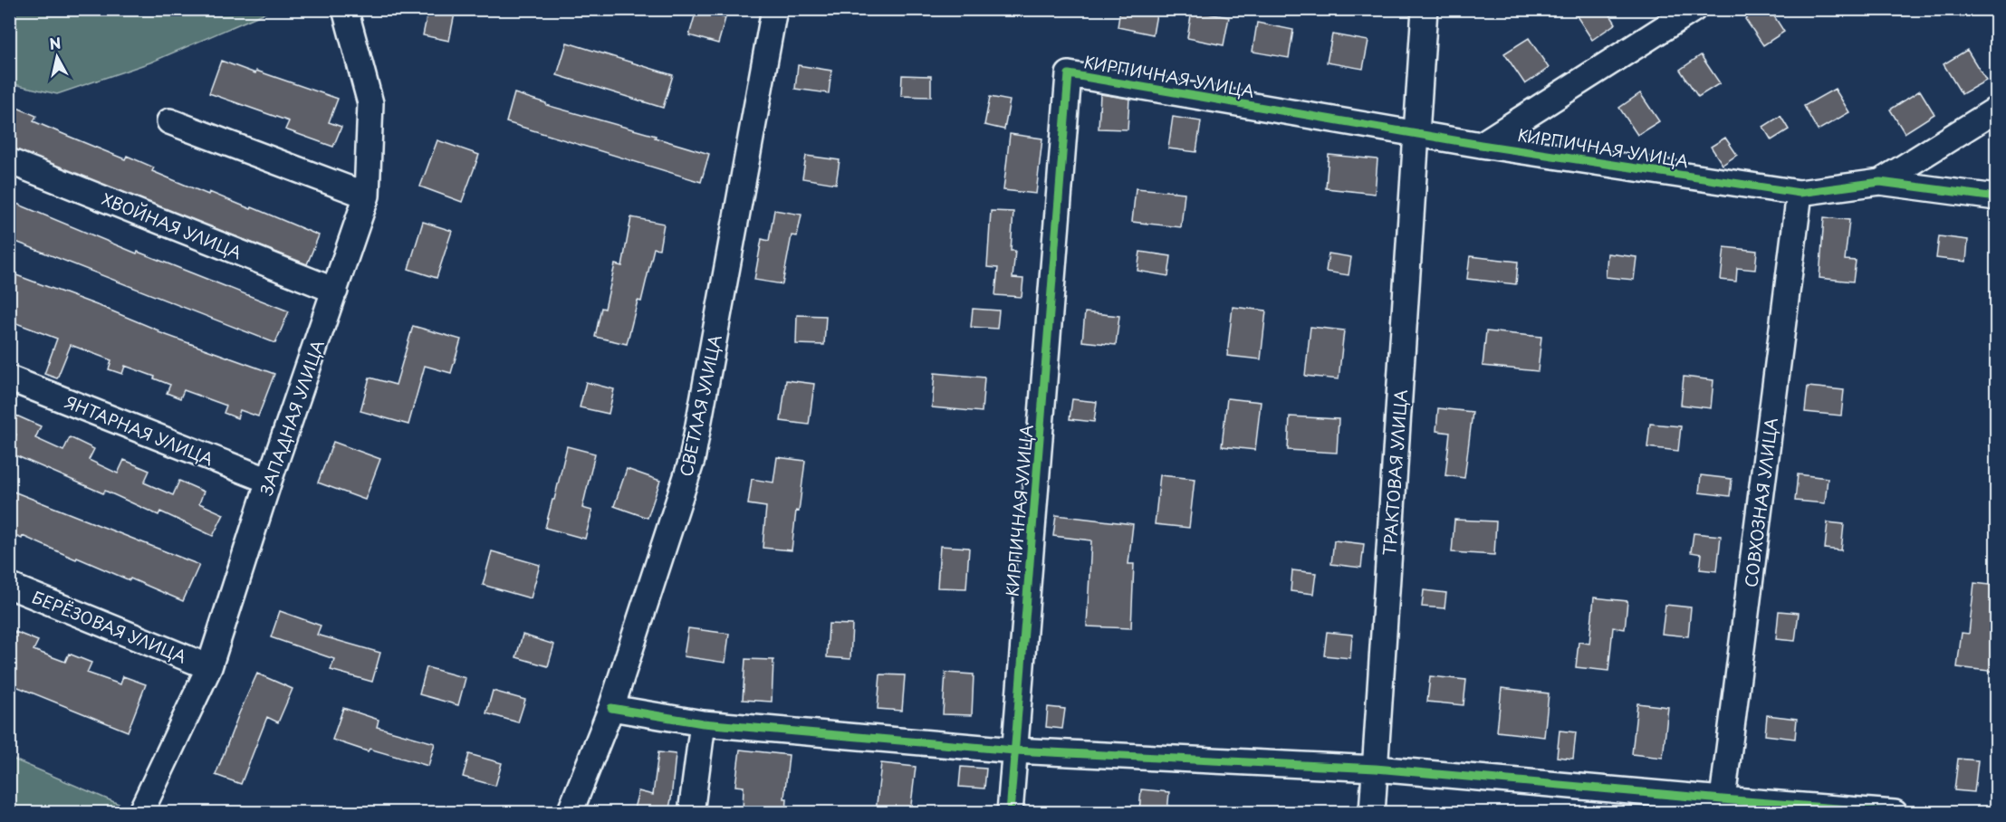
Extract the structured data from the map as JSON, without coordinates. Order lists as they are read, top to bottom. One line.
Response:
{"streets":{"street":["КИРПИЧНАЯ УЛИЦА","ХВОЙНАЯ УЛИЦА","СВЕТЛАЯ УЛИЦА","ЗАПАДНАЯ УЛИЦА","ЯНТАРНАЯ УЛИЦА","ТРАКТОВАЯ УЛИЦА","СОВХОЗНАЯ УЛИЦА","БЕРЁЗОВАЯ УЛИЦА"]},"crossings":[["КИРПИЧНАЯ УЛИЦА","ТРАКТОВАЯ УЛИЦА"],["КИРПИЧНАЯ УЛИЦА","СОВХОЗНАЯ УЛИЦА"],["ХВОЙНАЯ УЛИЦА","ЗАПАДНАЯ УЛИЦА"],["ЗАПАДНАЯ УЛИЦА","ЯНТАРНАЯ УЛИЦА"],["ЗАПАДНАЯ УЛИЦА","БЕРЁЗОВАЯ УЛИЦА"]],"north":"top"}
